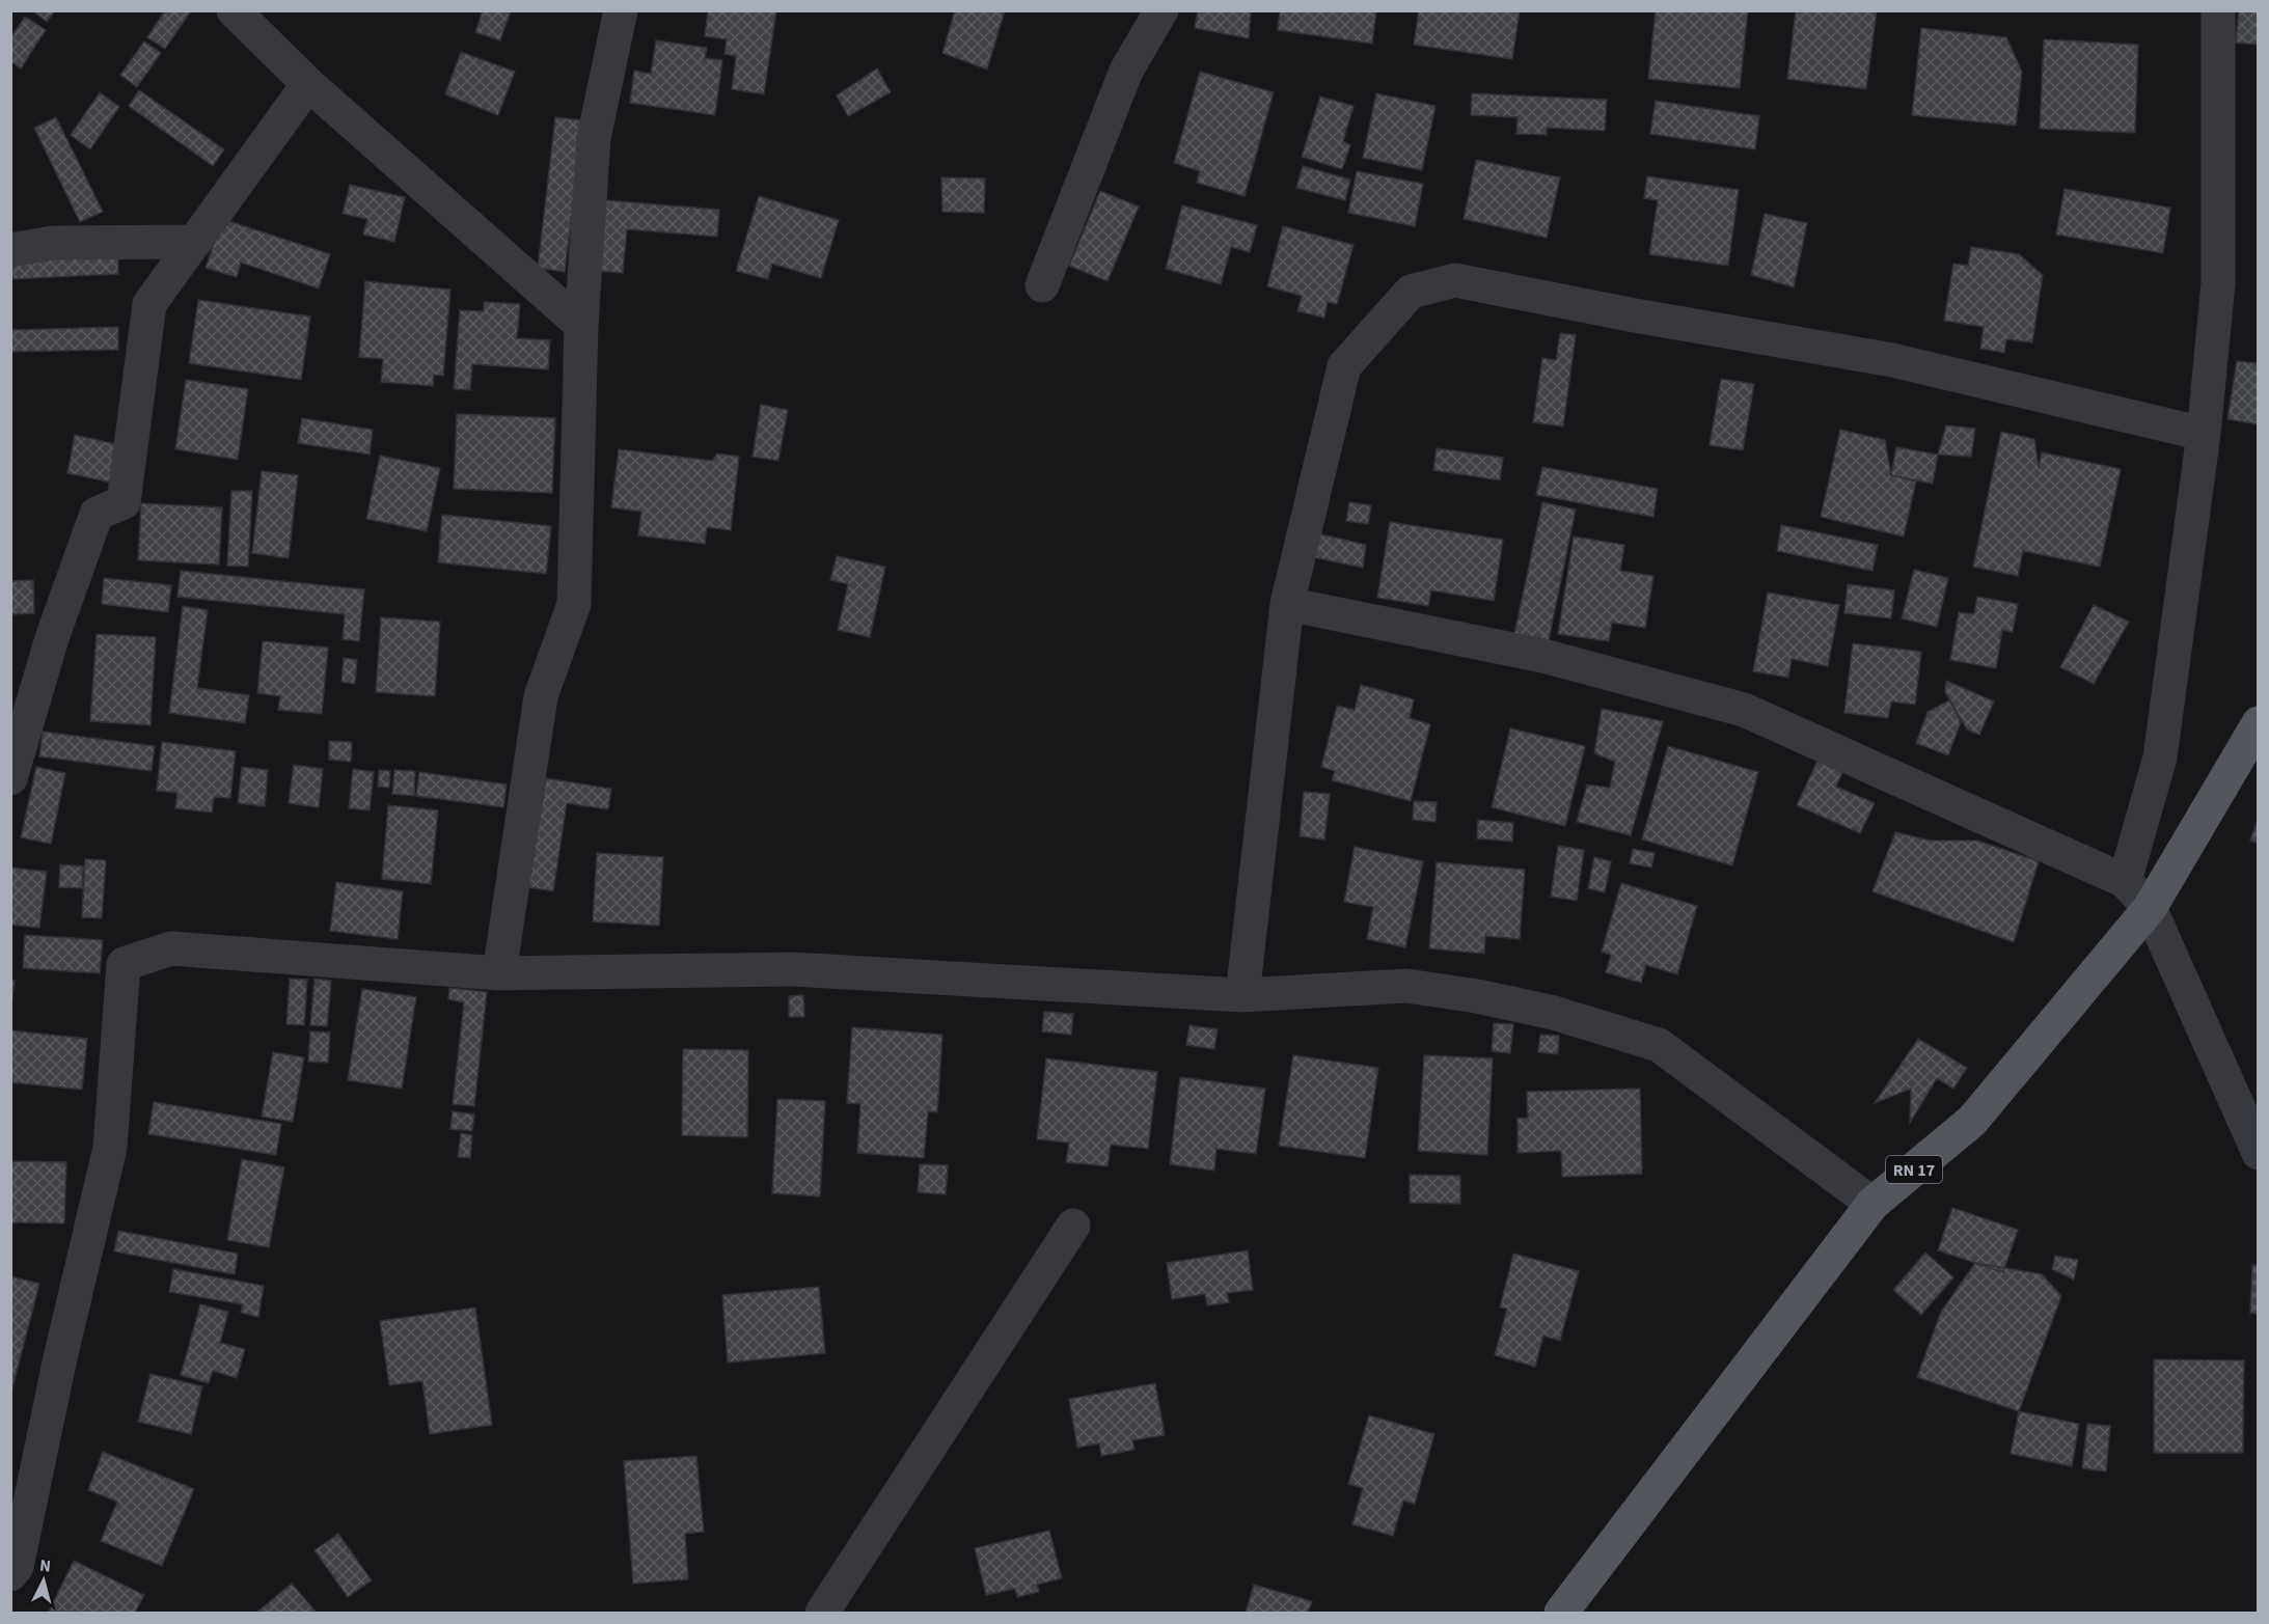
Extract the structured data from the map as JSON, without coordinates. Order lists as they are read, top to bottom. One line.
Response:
{"streets":{"main road":["RN 17"]},"north":"top"}
